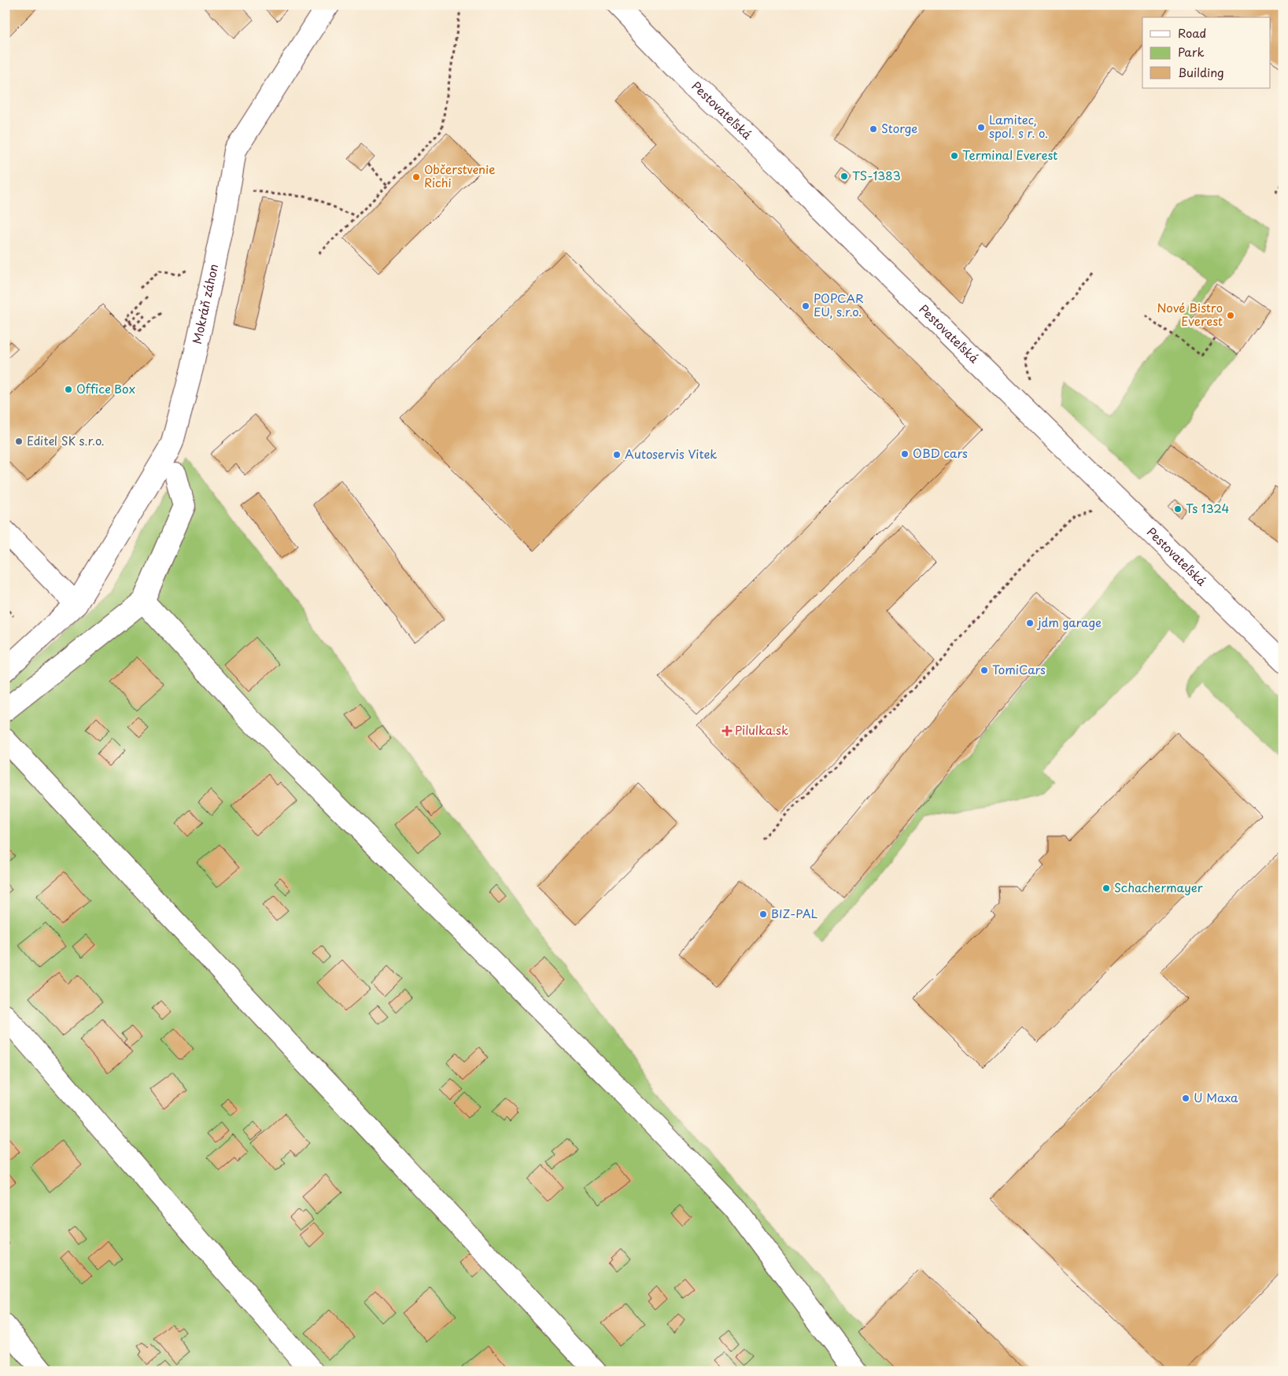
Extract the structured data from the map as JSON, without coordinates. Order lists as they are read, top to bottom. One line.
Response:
{"streets":{"street":["Pestovateľská","Mokráň záhon"]},"places":{"other":["Lamitec, spol. s r. o.","Storge","Terminal Everest","TS-1383","Občerstvenie Richi","POPCAR EU, s.r.o.","Nové Bistro Everest","Office Box","Editel SK s.r.o.","OBD cars","Autoservis Vitek","Ts 1324","jdm garage","TomiCars","Schachermayer","BIZ-PAL","U Maxa"],"health":["Pilulka.sk"]},"legend":["Road","Park","Building"]}
